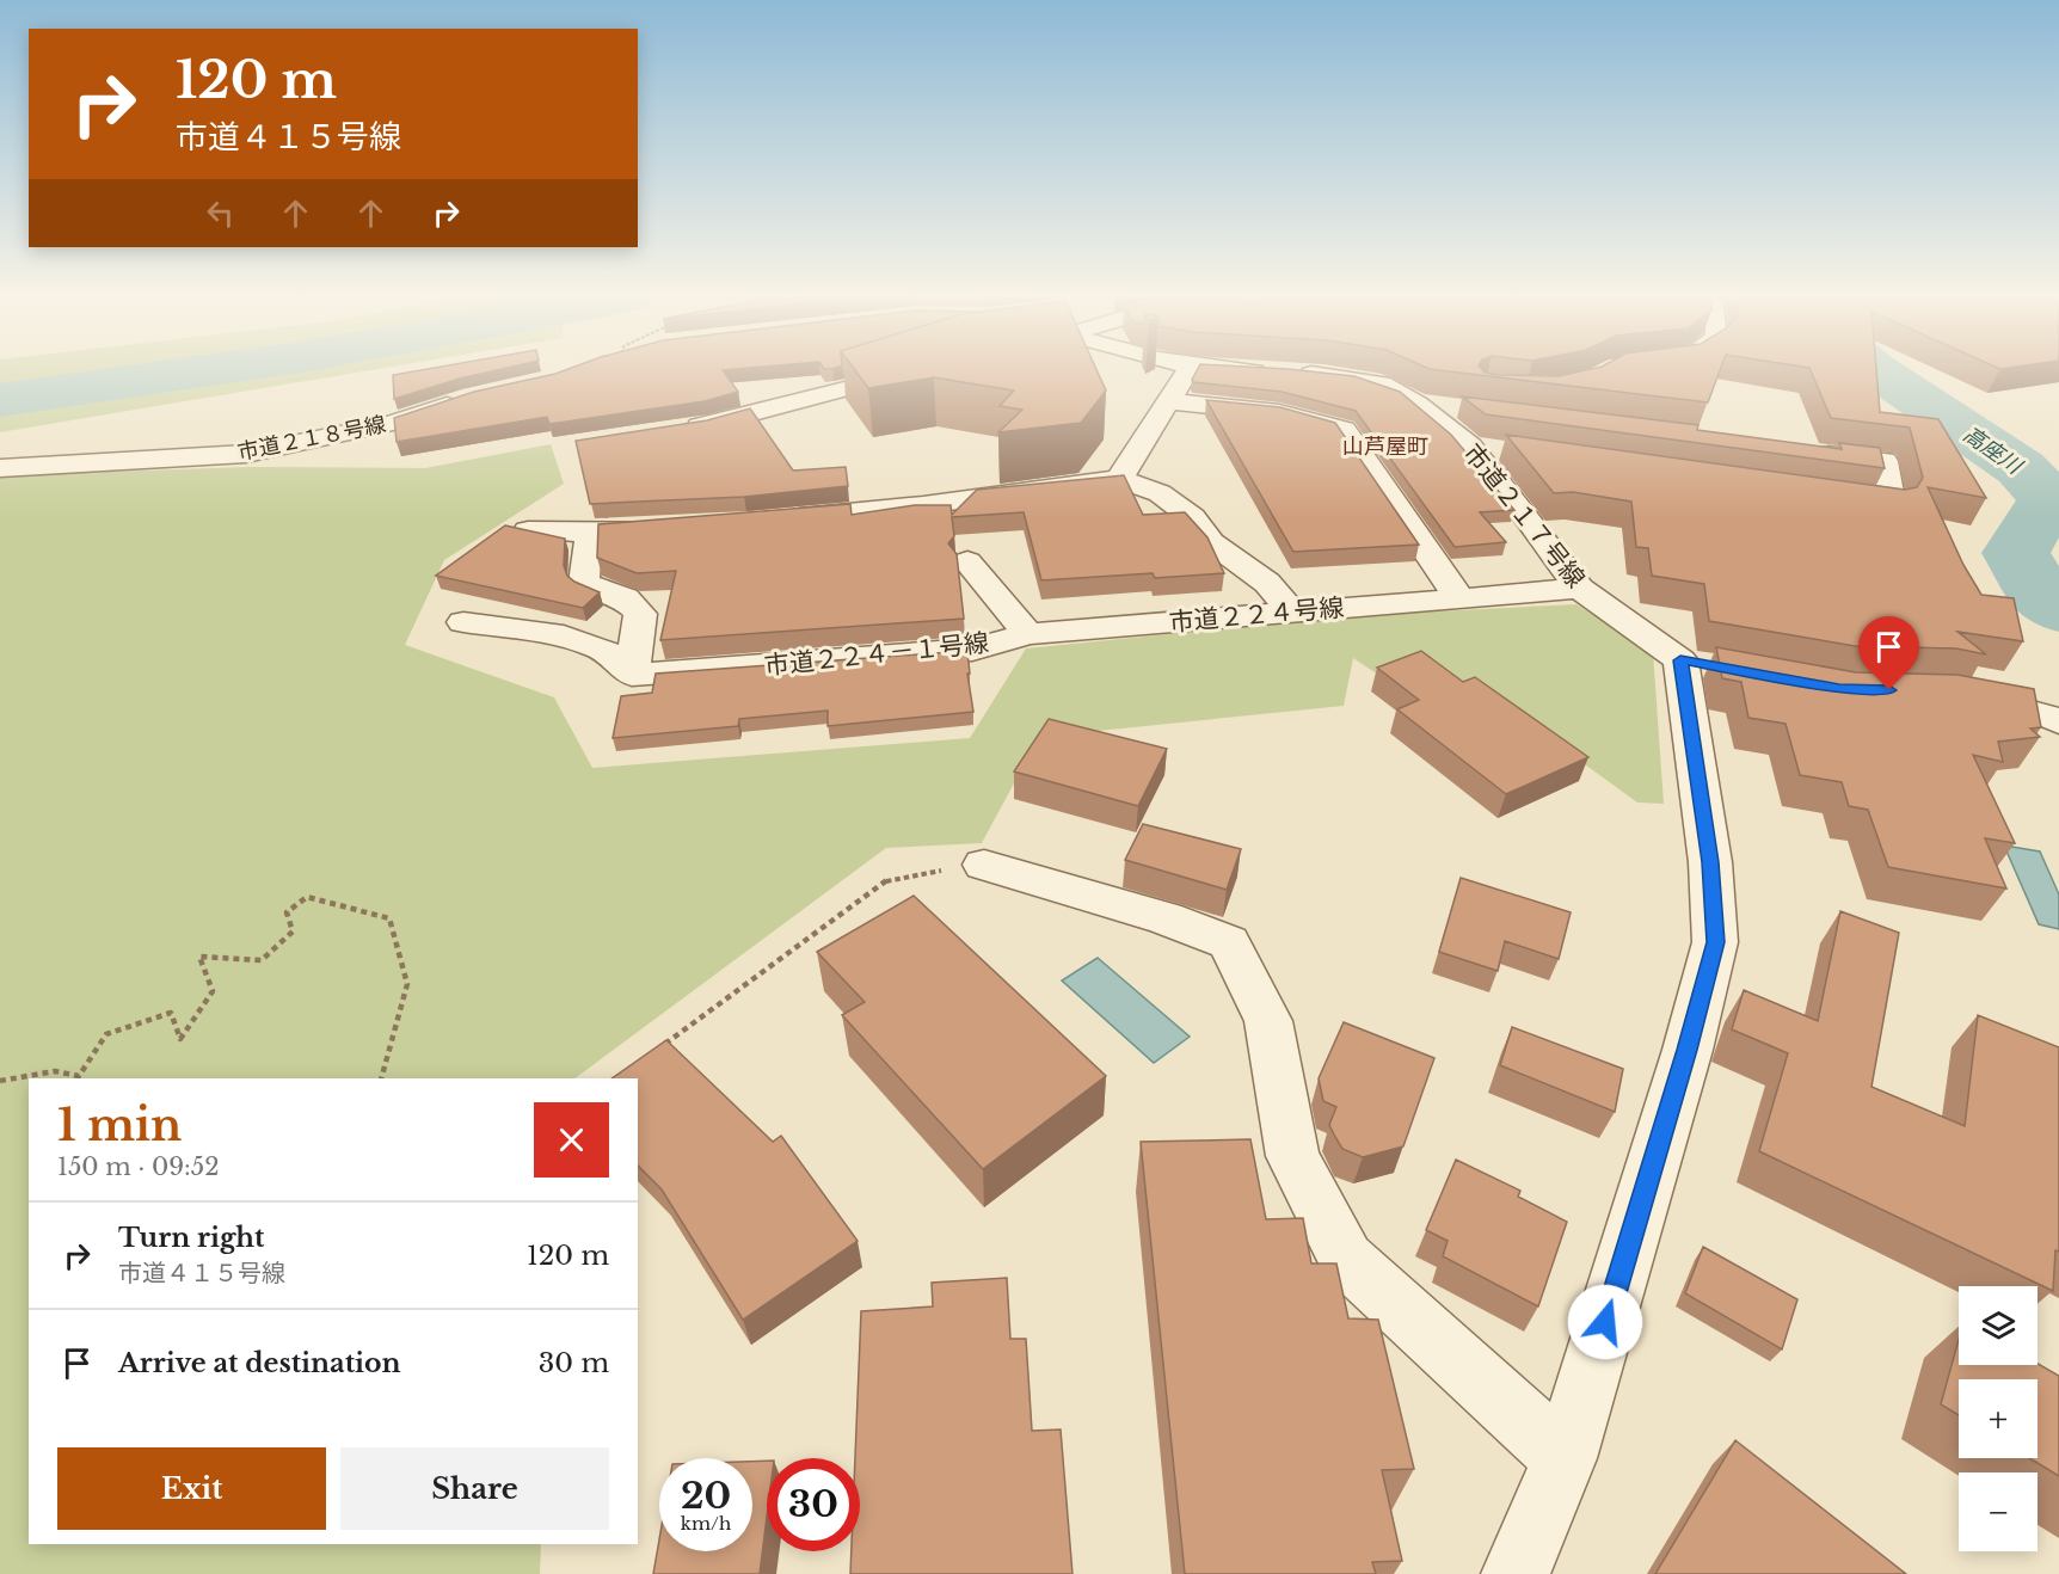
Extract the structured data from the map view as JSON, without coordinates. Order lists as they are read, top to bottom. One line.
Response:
{"streets":{"street":["市道２１８号線","市道２１７号線","市道２２４号線","市道２２４－１号線"]},"crossings":[["市道２１７号線","市道２２４号線"],["市道２２４号線","市道２２４－１号線"]],"districts":["山芦屋町"],"water":["高座川"],"page":{"turn":["120 m","市道４１５号線"],"heading":["1 min","150 m · 09:52"],"list":[{"name":"Turn right","note":"市道４１５号線","value":"120 m"},{"name":"Arrive at destination","value":"30 m"}],"map_buttons":["+","−"],"buttons":["Exit","Share"],"speed":"20 km/h","limit":"30"}}
